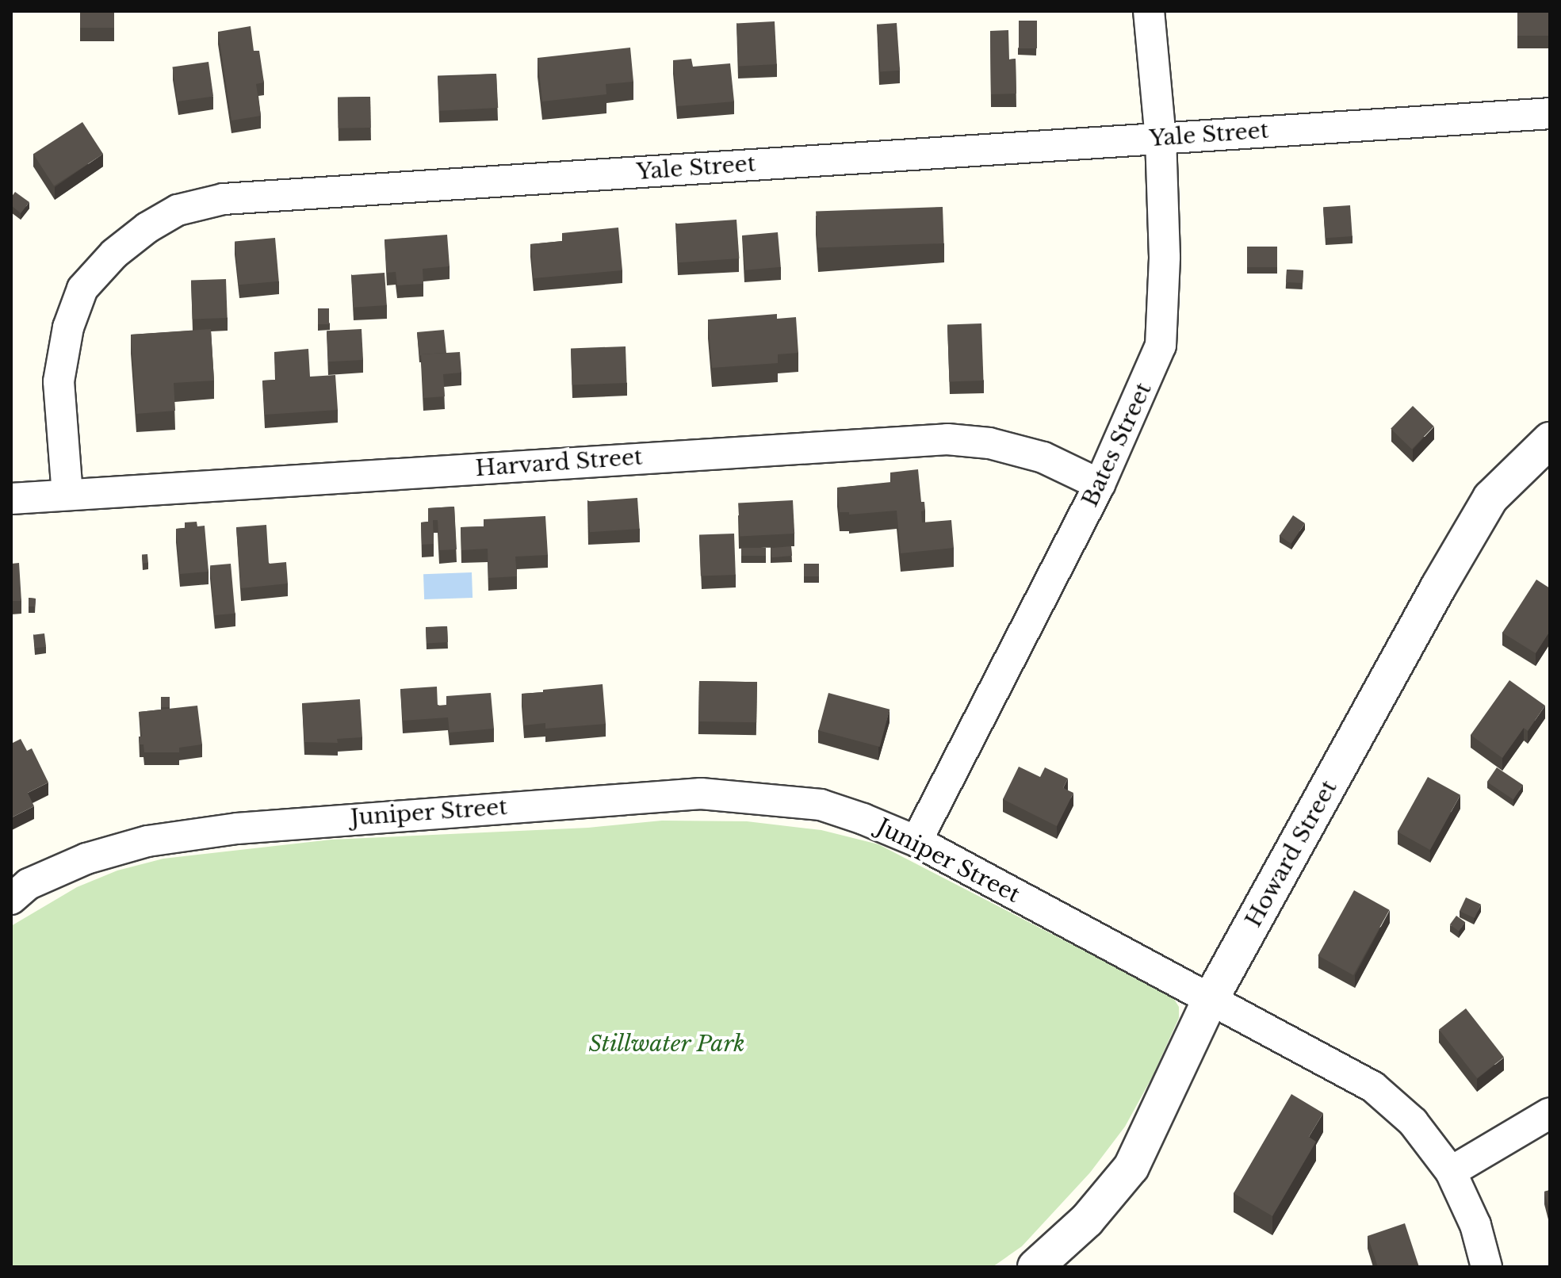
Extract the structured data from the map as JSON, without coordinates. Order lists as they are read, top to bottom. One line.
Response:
{"streets":{"street":["Yale Street","Bates Street","Harvard Street","Juniper Street","Howard Street"]},"crossings":[["Yale Street","Bates Street"],["Yale Street","Harvard Street"],["Bates Street","Harvard Street"],["Bates Street","Juniper Street"],["Juniper Street","Howard Street"]],"parks":["Stillwater Park"]}
